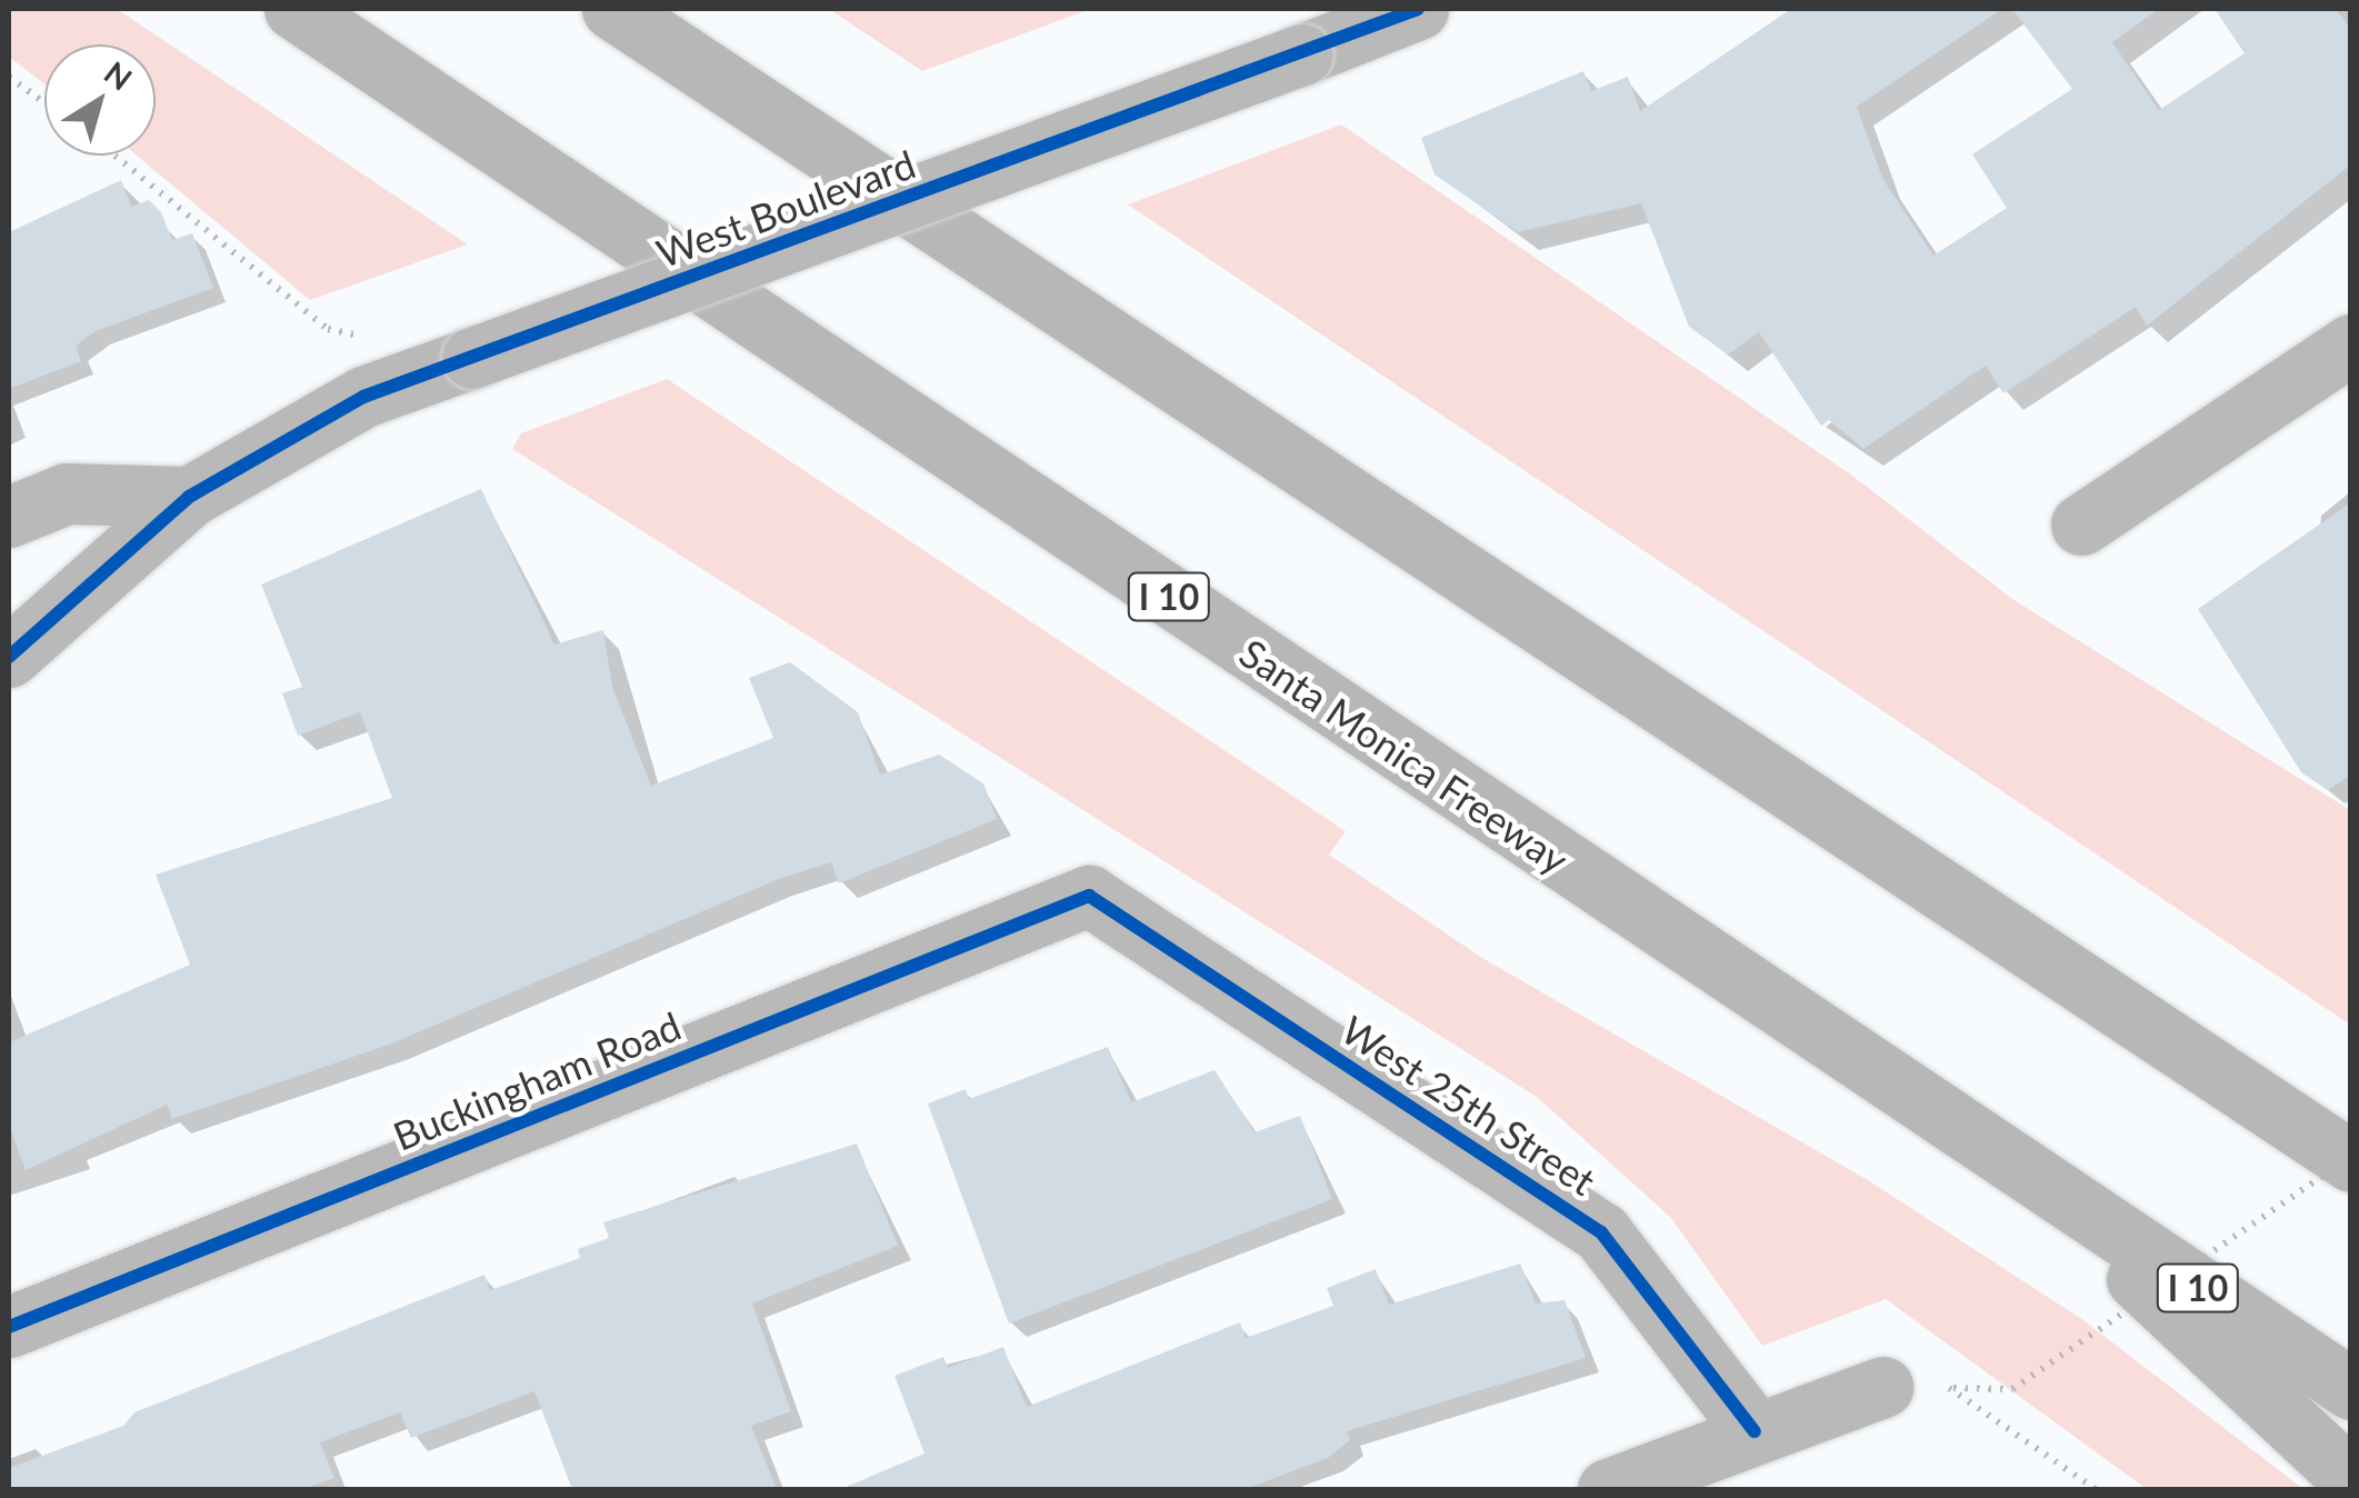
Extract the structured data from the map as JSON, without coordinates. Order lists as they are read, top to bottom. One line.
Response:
{"streets":{"highway":["I 10","Santa Monica Freeway"],"street":["West Boulevard","Buckingham Road","West 25th Street"]},"crossings":[["Buckingham Road","West 25th Street"]],"north":"top right"}
